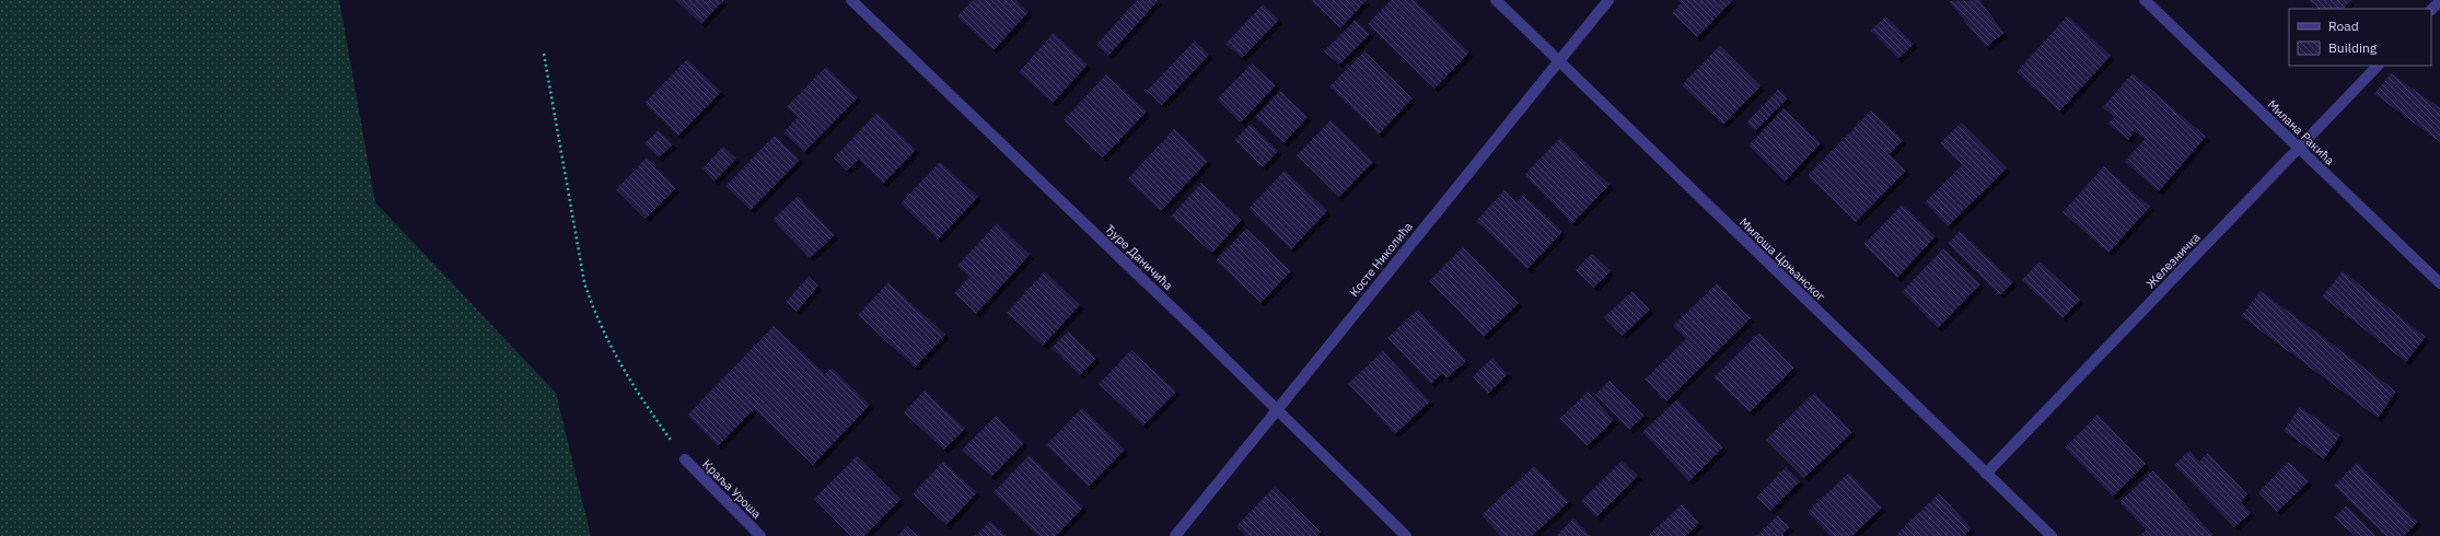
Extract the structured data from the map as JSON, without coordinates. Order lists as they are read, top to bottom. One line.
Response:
{"streets":{"street":["Милана Ракића","Ђуре Даничића","Косте Николића","Милоша Црњанског","Железничка","Краља Уроша"]},"crossings":[["Милана Ракића","Железничка"],["Ђуре Даничића","Косте Николића"],["Косте Николића","Милоша Црњанског"],["Милоша Црњанског","Железничка"]],"legend":["Road","Building"]}
